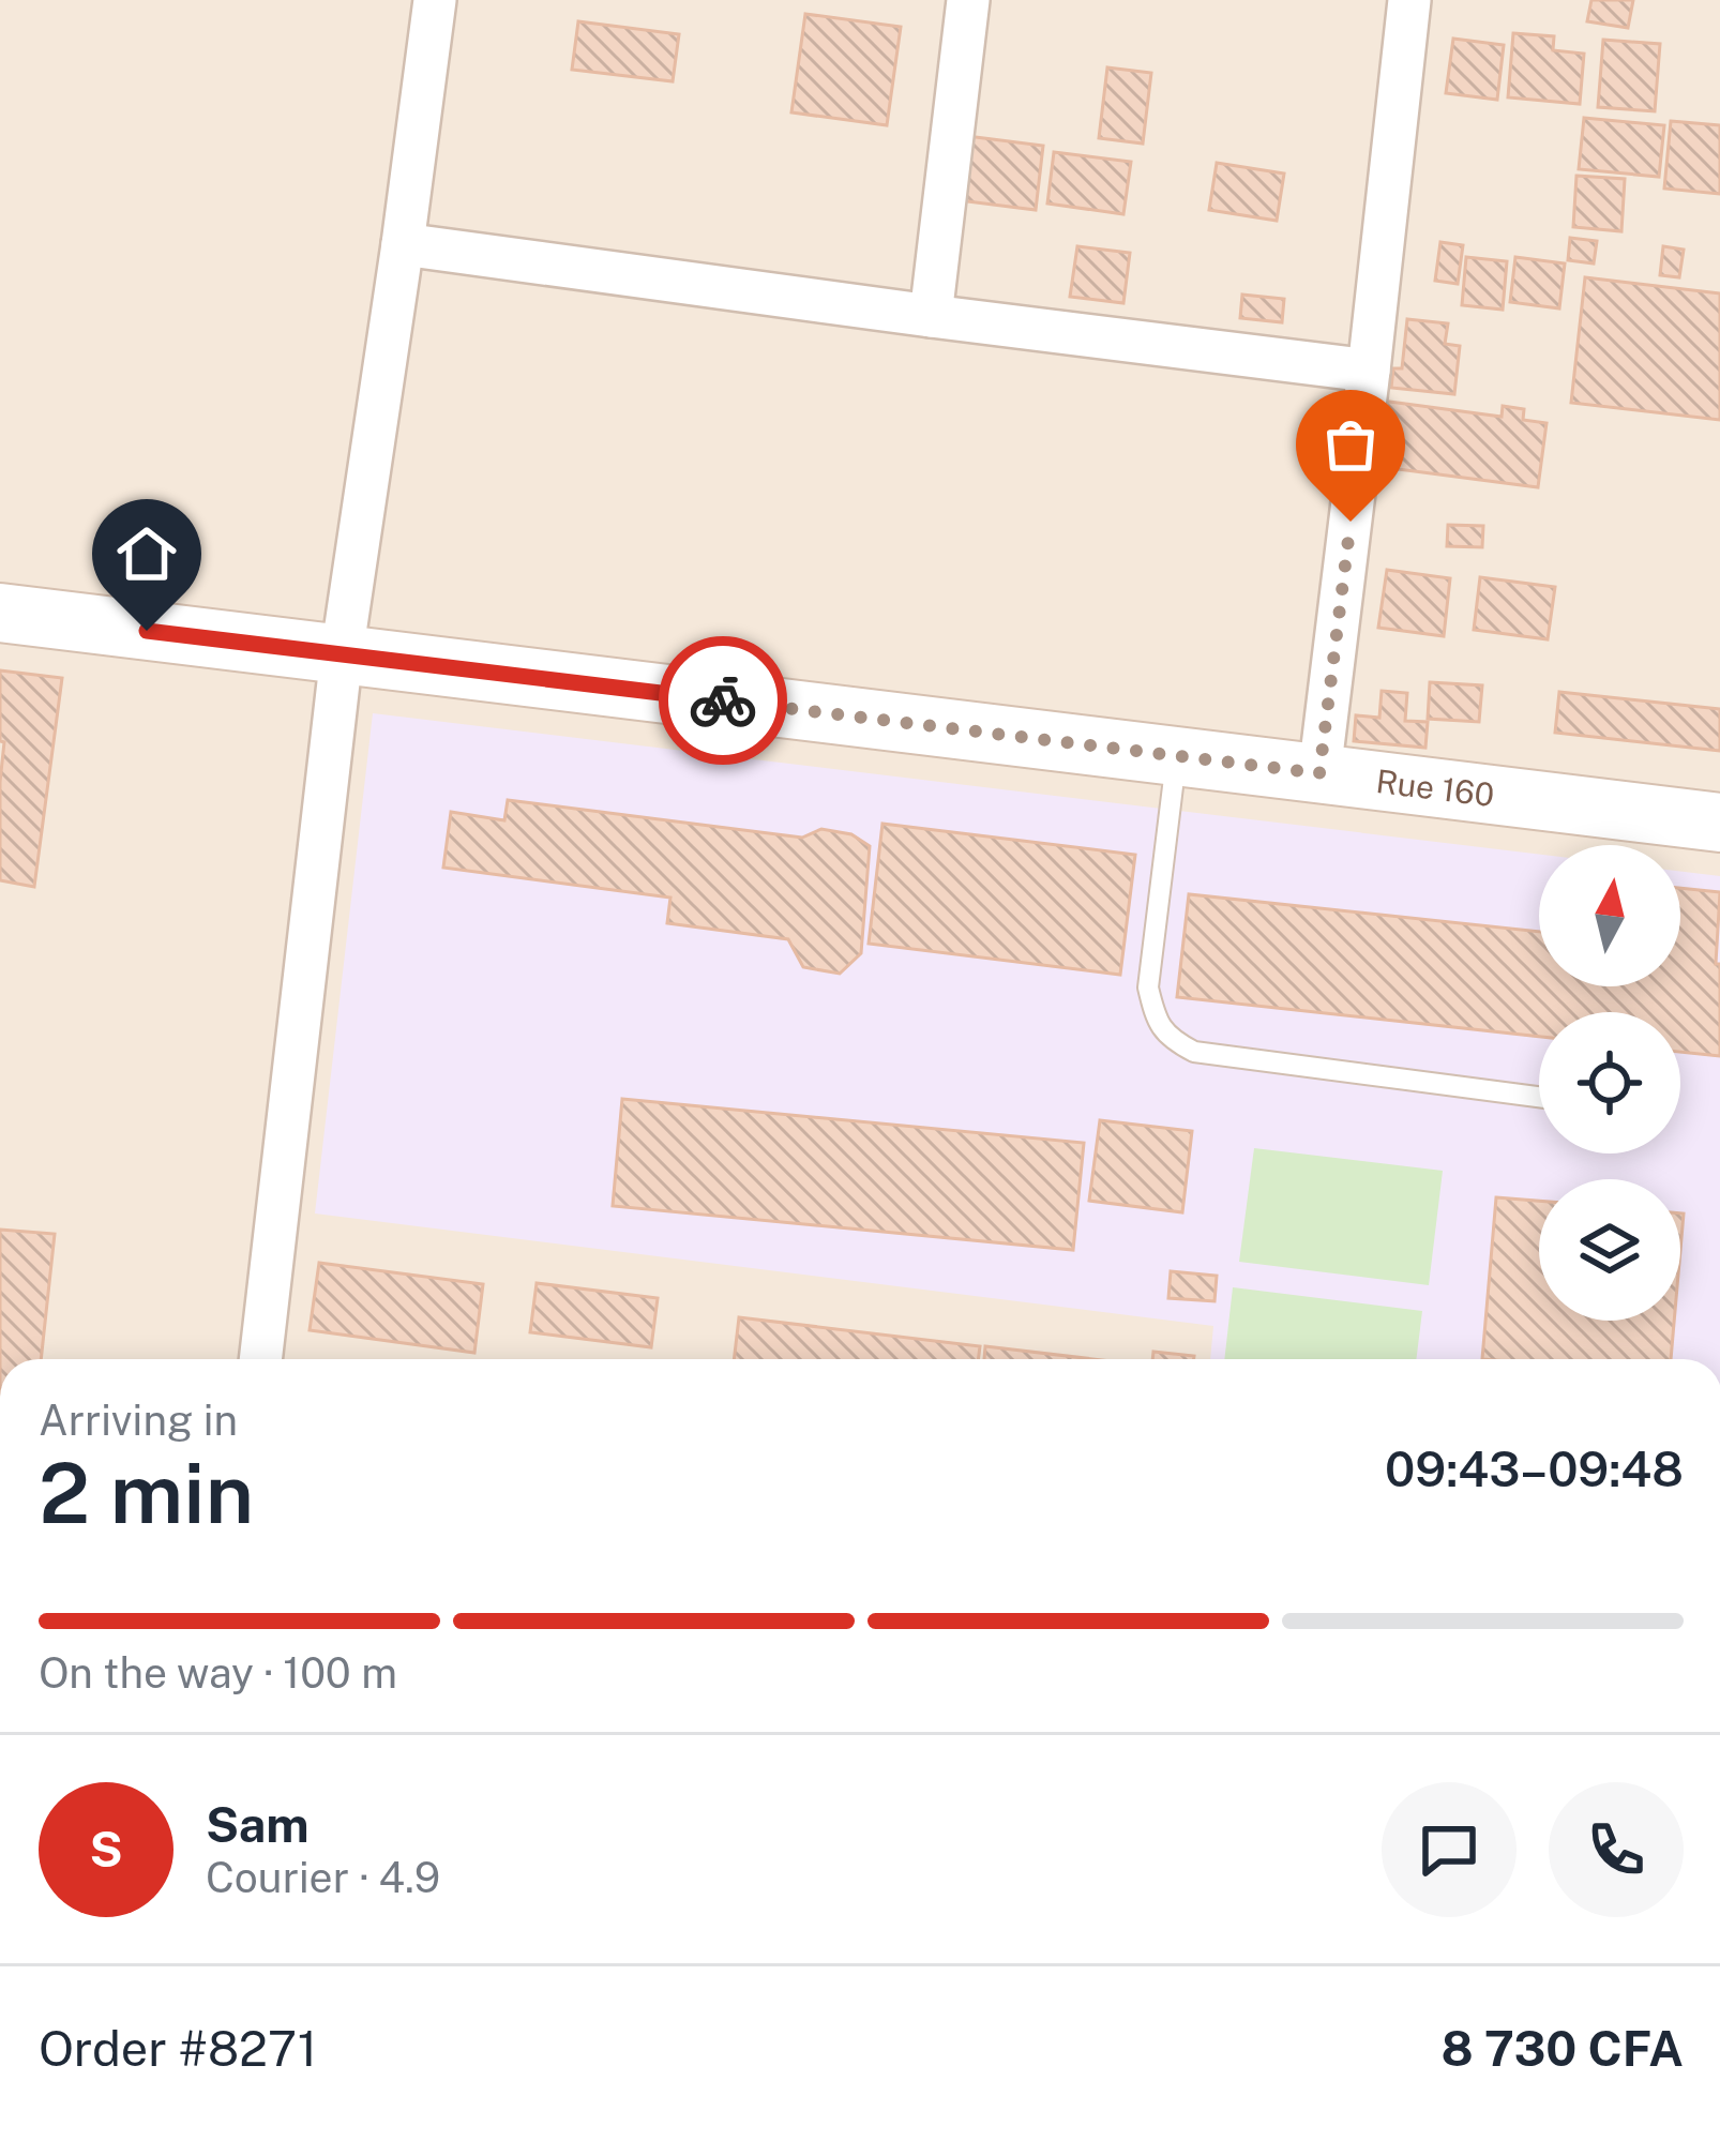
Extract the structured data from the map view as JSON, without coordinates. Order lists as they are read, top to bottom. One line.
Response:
{"streets":{"street":["Rue 160"]},"north":"top","page":{"heading":["2 min","Arriving in","09:43–09:48"],"panel":["Sam","Courier · 4.9","Order #8271","8 730 CFA"],"bar":"On the way · 100 m","round":"S"}}
